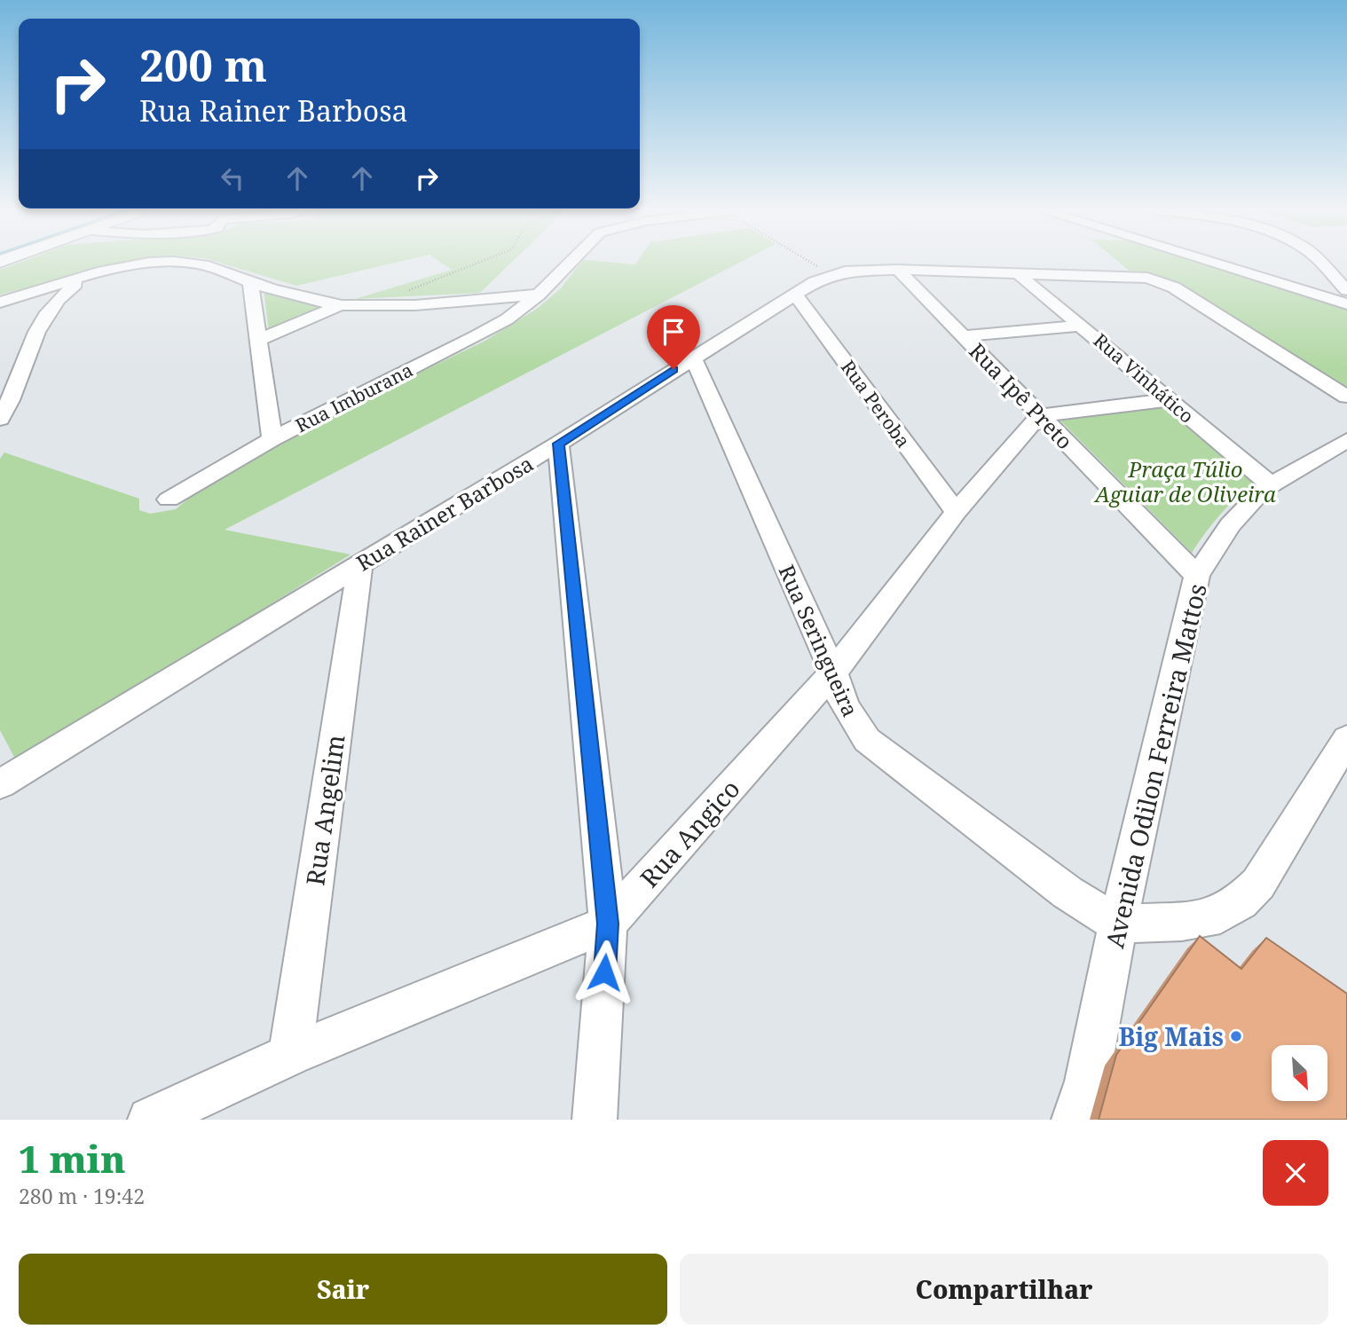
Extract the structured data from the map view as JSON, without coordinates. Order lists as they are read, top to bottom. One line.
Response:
{"streets":{"street":["Rua Vinhático","Rua Ipê Preto","Rua Imburana","Rua Peroba","Rua Rainer Barbosa","Rua Seringueira","Avenida Odilon Ferreira Mattos","Rua Angelim","Rua Angico"]},"crossings":[["Rua Vinhático","Rua Rainer Barbosa"],["Rua Vinhático","Avenida Odilon Ferreira Mattos"],["Rua Ipê Preto","Rua Rainer Barbosa"],["Rua Ipê Preto","Avenida Odilon Ferreira Mattos"],["Rua Ipê Preto","Rua Angico"],["Rua Peroba","Rua Rainer Barbosa"],["Rua Peroba","Rua Angico"],["Rua Rainer Barbosa","Rua Seringueira"],["Rua Rainer Barbosa","Rua Angelim"],["Rua Seringueira","Avenida Odilon Ferreira Mattos"],["Rua Seringueira","Rua Angico"],["Rua Angelim","Rua Angico"]],"parks":["Praça Túlio Aguiar de Oliveira"],"places":["Big Mais"],"north":"bottom right","page":{"turn":["200 m","Rua Rainer Barbosa"],"heading":["1 min","280 m · 19:42"],"buttons":["Sair","Compartilhar"]}}
